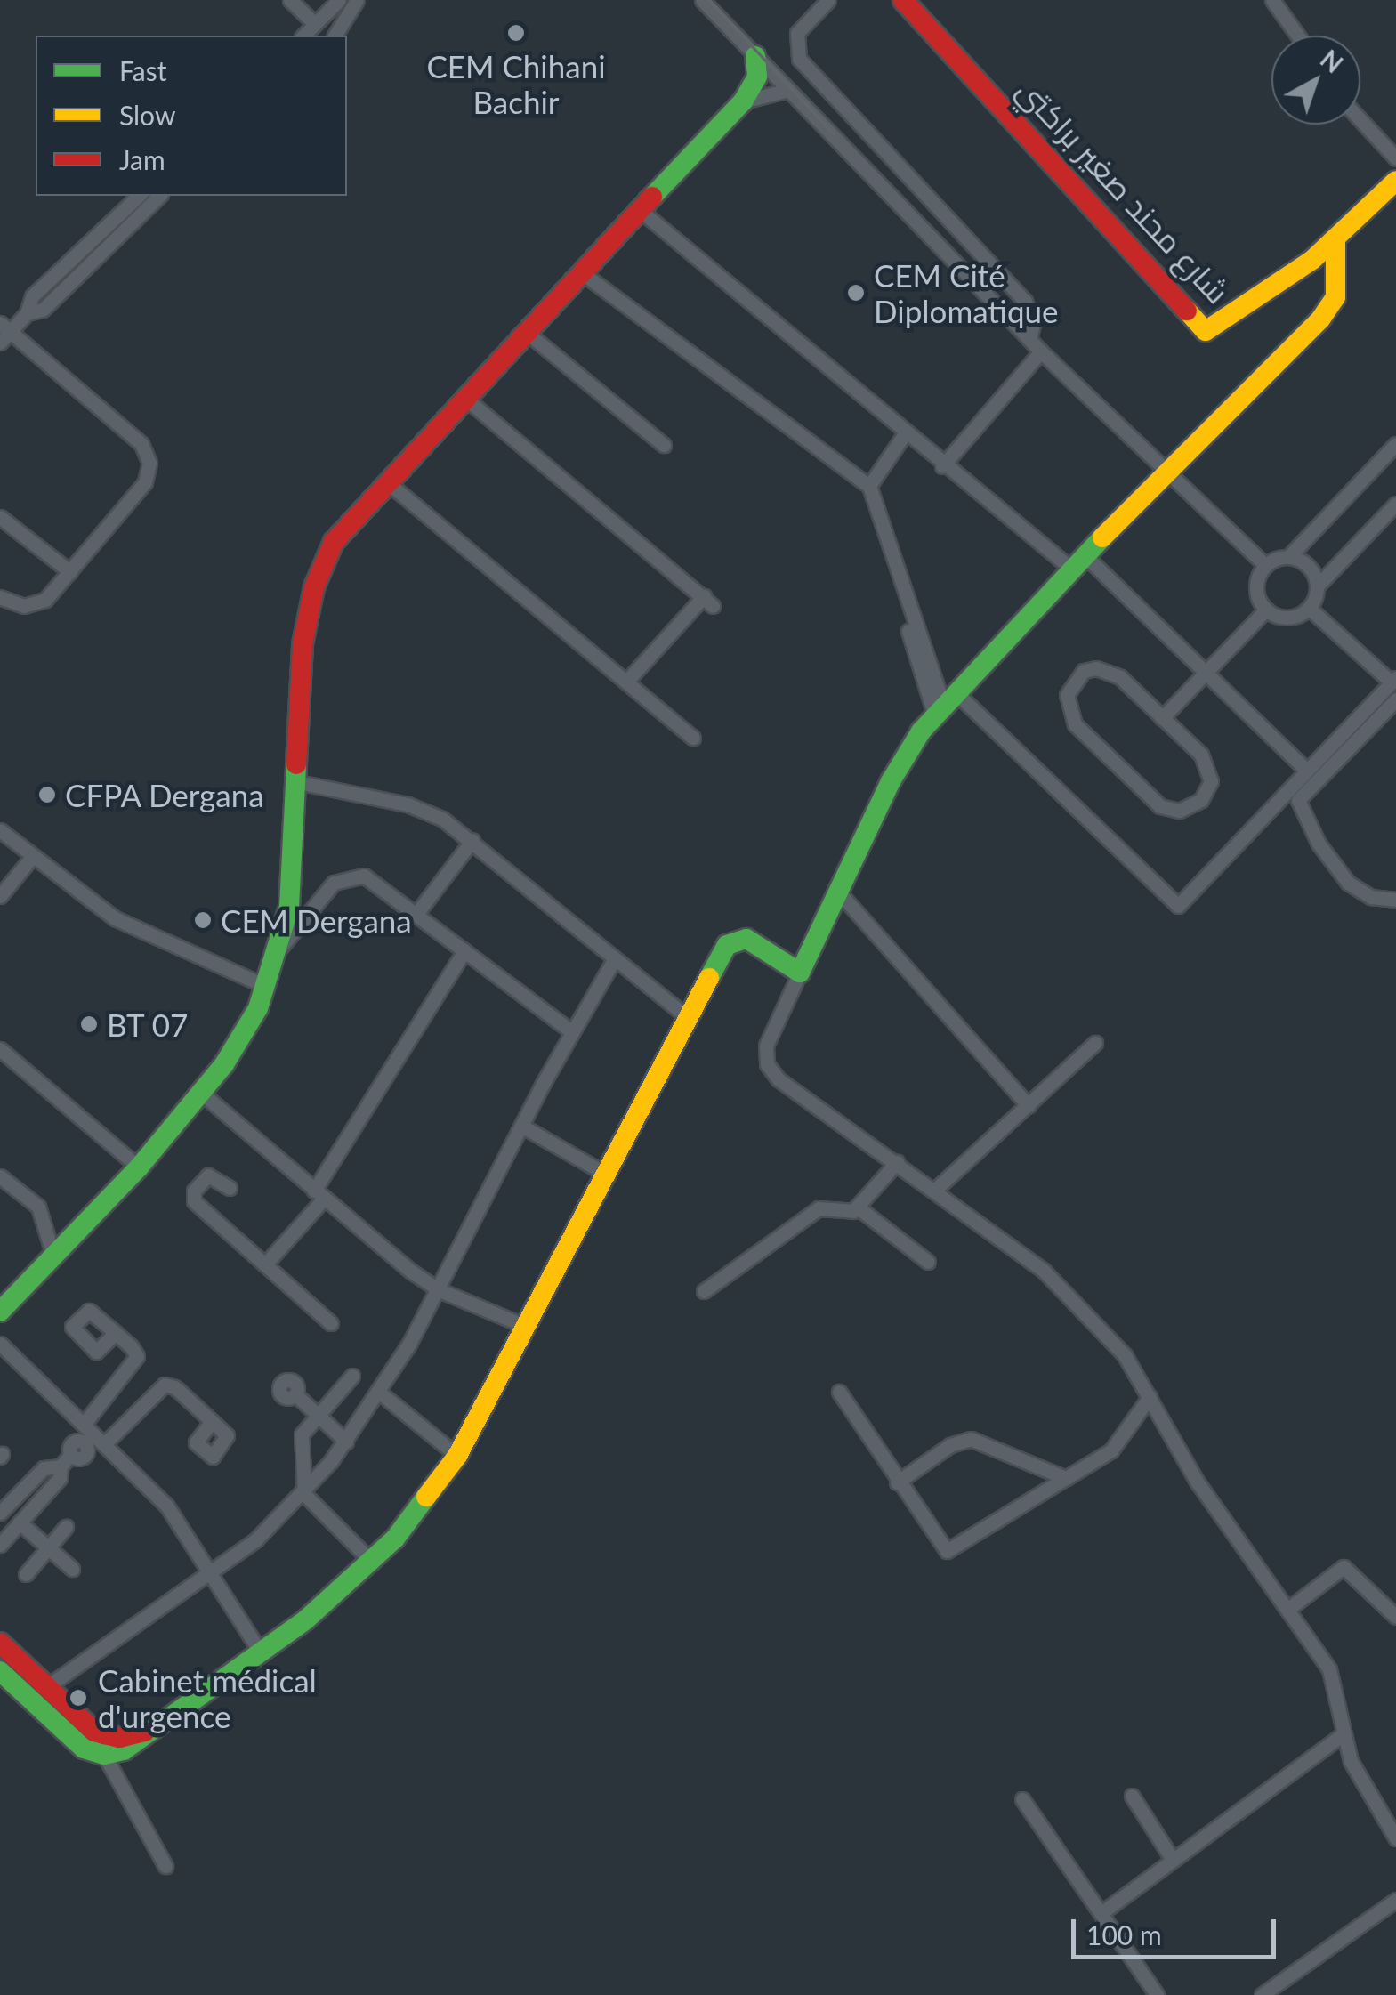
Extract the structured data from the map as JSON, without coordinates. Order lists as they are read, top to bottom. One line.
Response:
{"streets":{"street":["شارع محند صغير براكتي"]},"places":["CEM Chihani Bachir","CEM Cité Diplomatique","CFPA Dergana","CEM Dergana","BT 07","Cabinet médical d'urgence"],"legend":["Fast","Slow","Jam"],"scale_bar":"100 m","north":"top right"}
